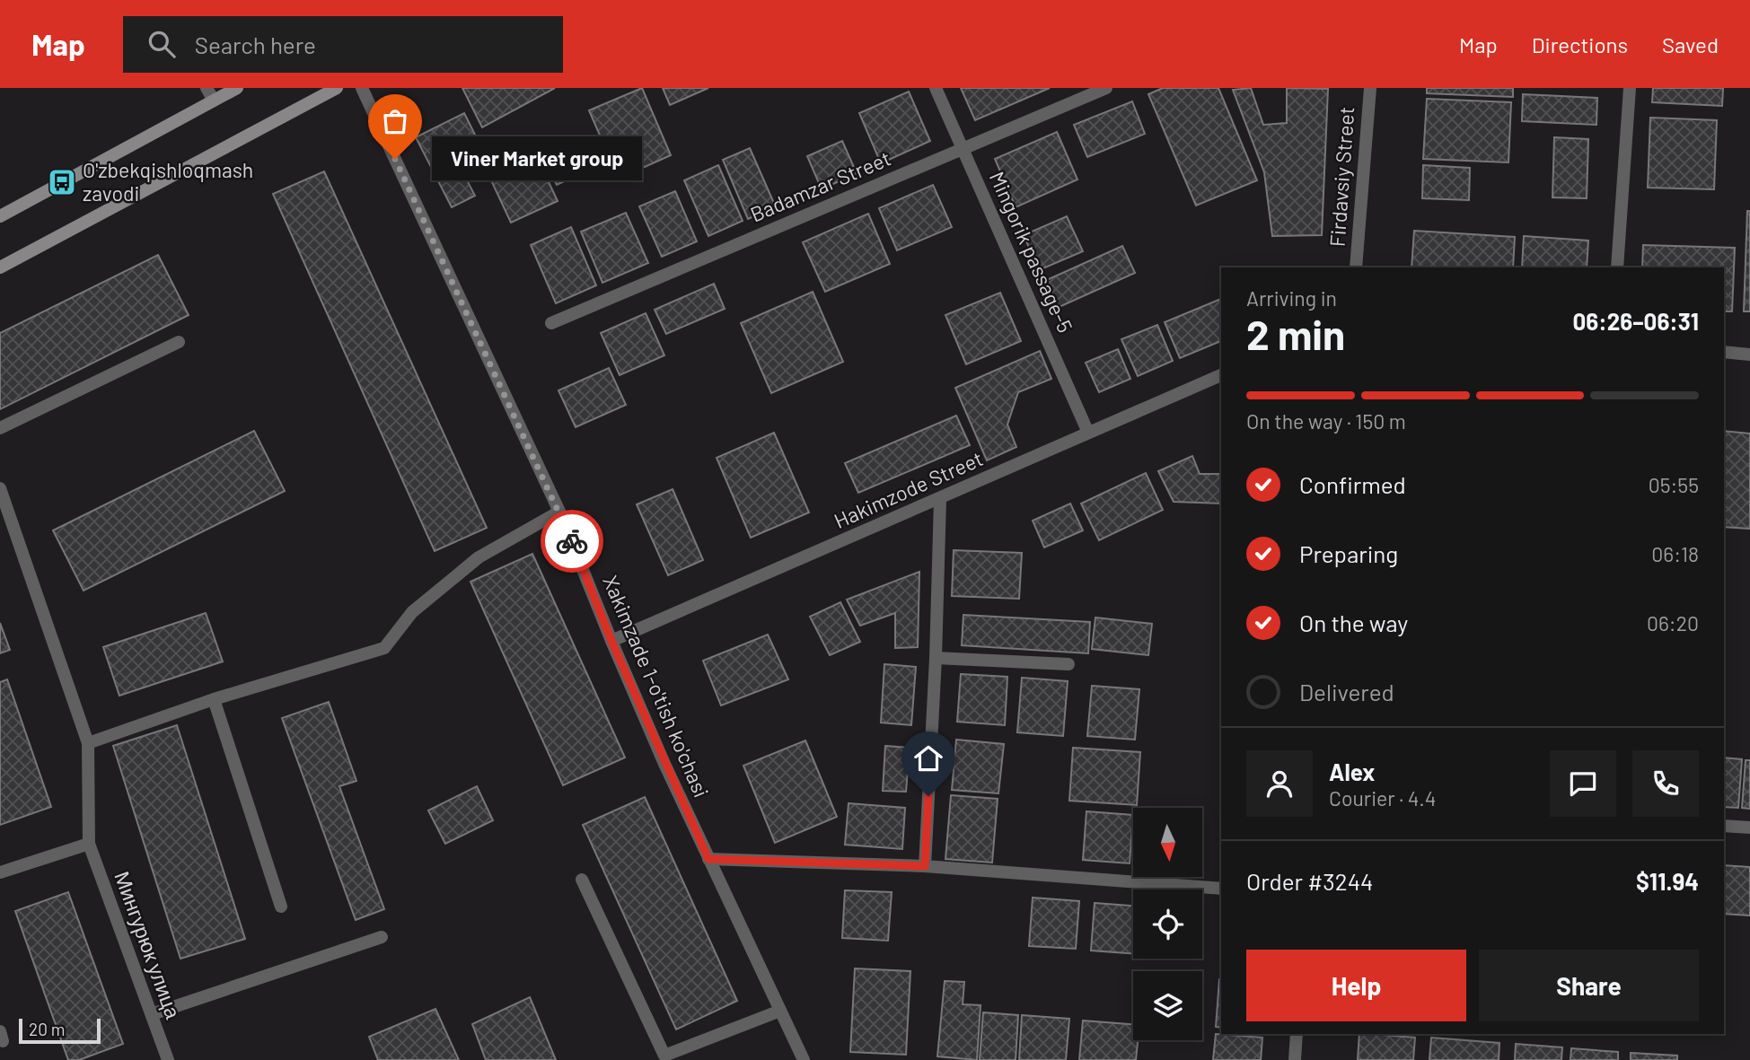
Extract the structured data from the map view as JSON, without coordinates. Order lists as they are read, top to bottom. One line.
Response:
{"streets":{"street":["Firdavsiy Street","Badamzar Street","Mingorik passage-5","Hakimzode Street","Xakimzade 1-o'tish ko'chasi","Мингурюк улица"]},"crossings":[["Badamzar Street","Mingorik passage-5"],["Mingorik passage-5","Hakimzode Street"],["Hakimzode Street","Xakimzade 1-o'tish ko'chasi"]],"places":{"other":["Viner Market group"],"bus stop":["O'zbekqishloqmash zavodi"]},"scale_bar":"20 m","north":"bottom","page":{"header":"Map","search":"Search here","nav":["Map","Directions","Saved"],"bubble":"Viner Market group","heading":["2 min","Arriving in","06:26–06:31"],"panel":["Alex","Courier · 4.4","Order #3244","$11.94"],"bar":"On the way · 150 m","list":[["Confirmed","05:55"],["Preparing","06:18"],["On the way","06:20"],"Delivered"],"buttons":["Help","Share"],"scale":"20 m"}}
